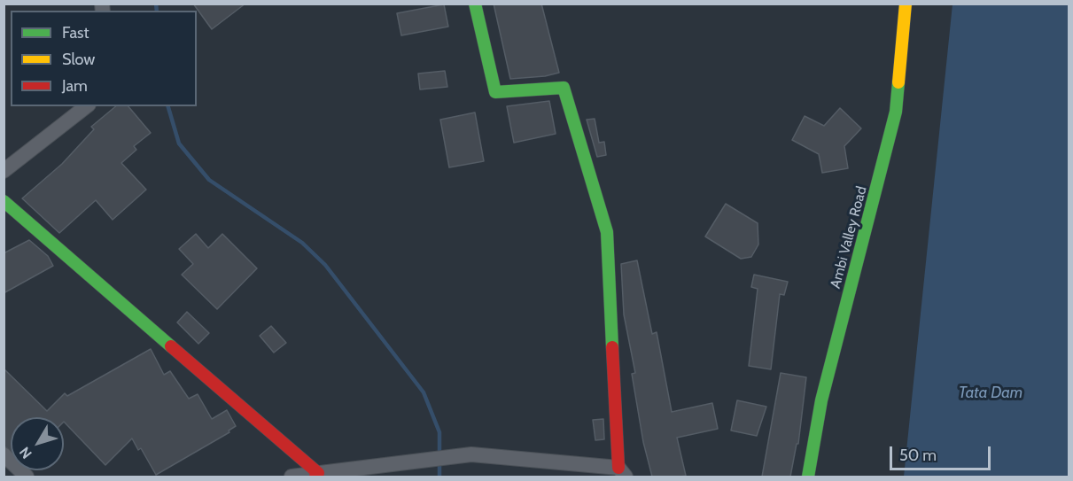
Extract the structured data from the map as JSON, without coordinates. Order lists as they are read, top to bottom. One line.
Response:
{"streets":{"street":["Ambi Valley Road"]},"water":["Tata Dam"],"legend":["Fast","Slow","Jam"],"scale_bar":"50 m","north":"bottom left"}
